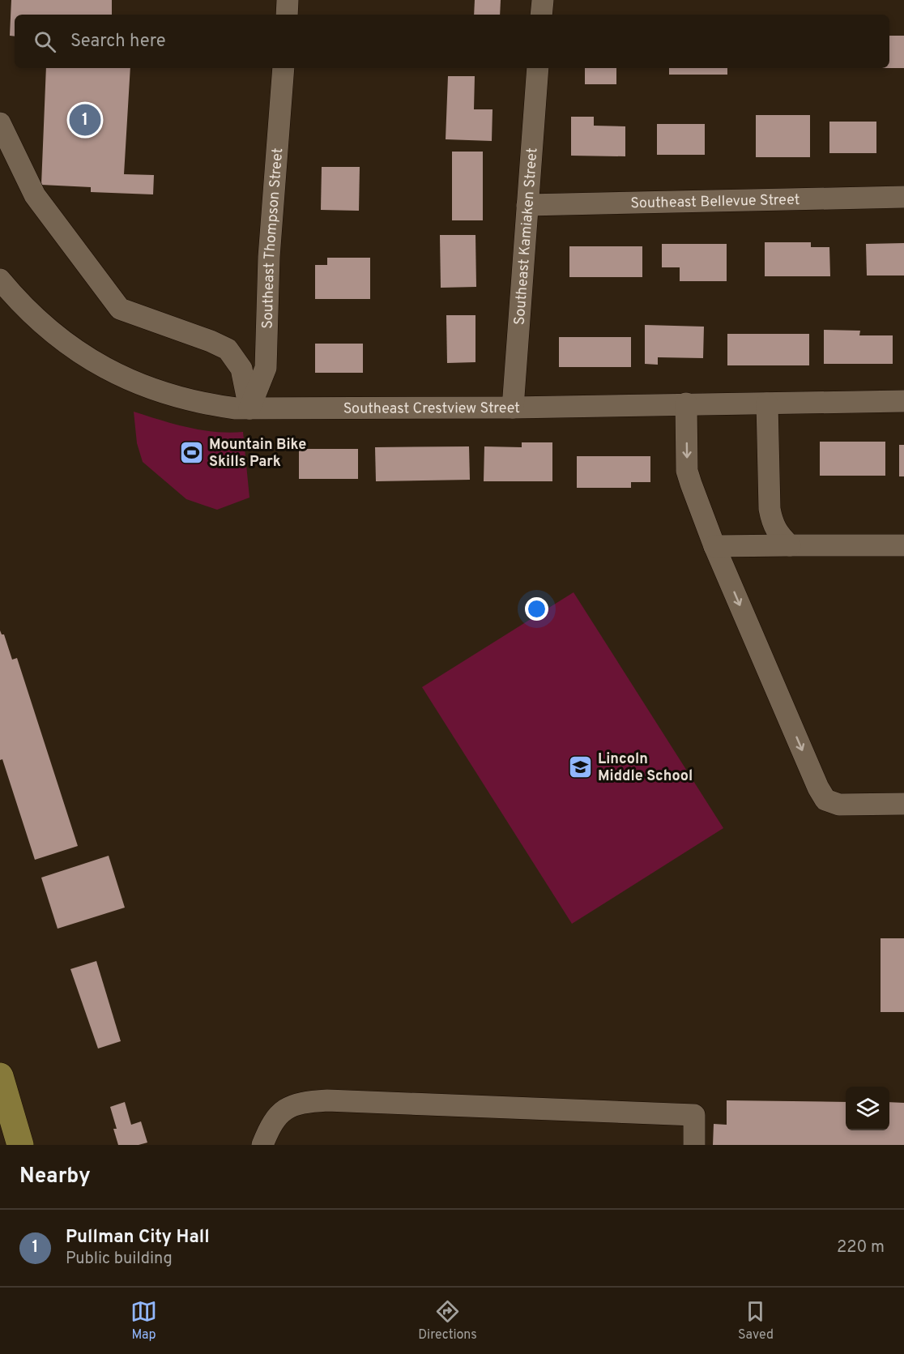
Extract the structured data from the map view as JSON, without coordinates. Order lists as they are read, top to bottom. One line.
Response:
{"streets":{"street":["Southeast Bellevue Street","Southeast Kamiaken Street","Southeast Thompson Street","Southeast Crestview Street"]},"crossings":[["Southeast Bellevue Street","Southeast Kamiaken Street"],["Southeast Kamiaken Street","Southeast Crestview Street"],["Southeast Thompson Street","Southeast Crestview Street"]],"places":{"sports":["Mountain Bike Skills Park"],"school or university":["Lincoln Middle School"]},"page":{"search":"Search here","pins":"1","heading":"Nearby","list":[{"mark":"1","name":"Pullman City Hall","note":"Public building","value":"220 m"}],"nav":["Map","Directions","Saved"]}}
